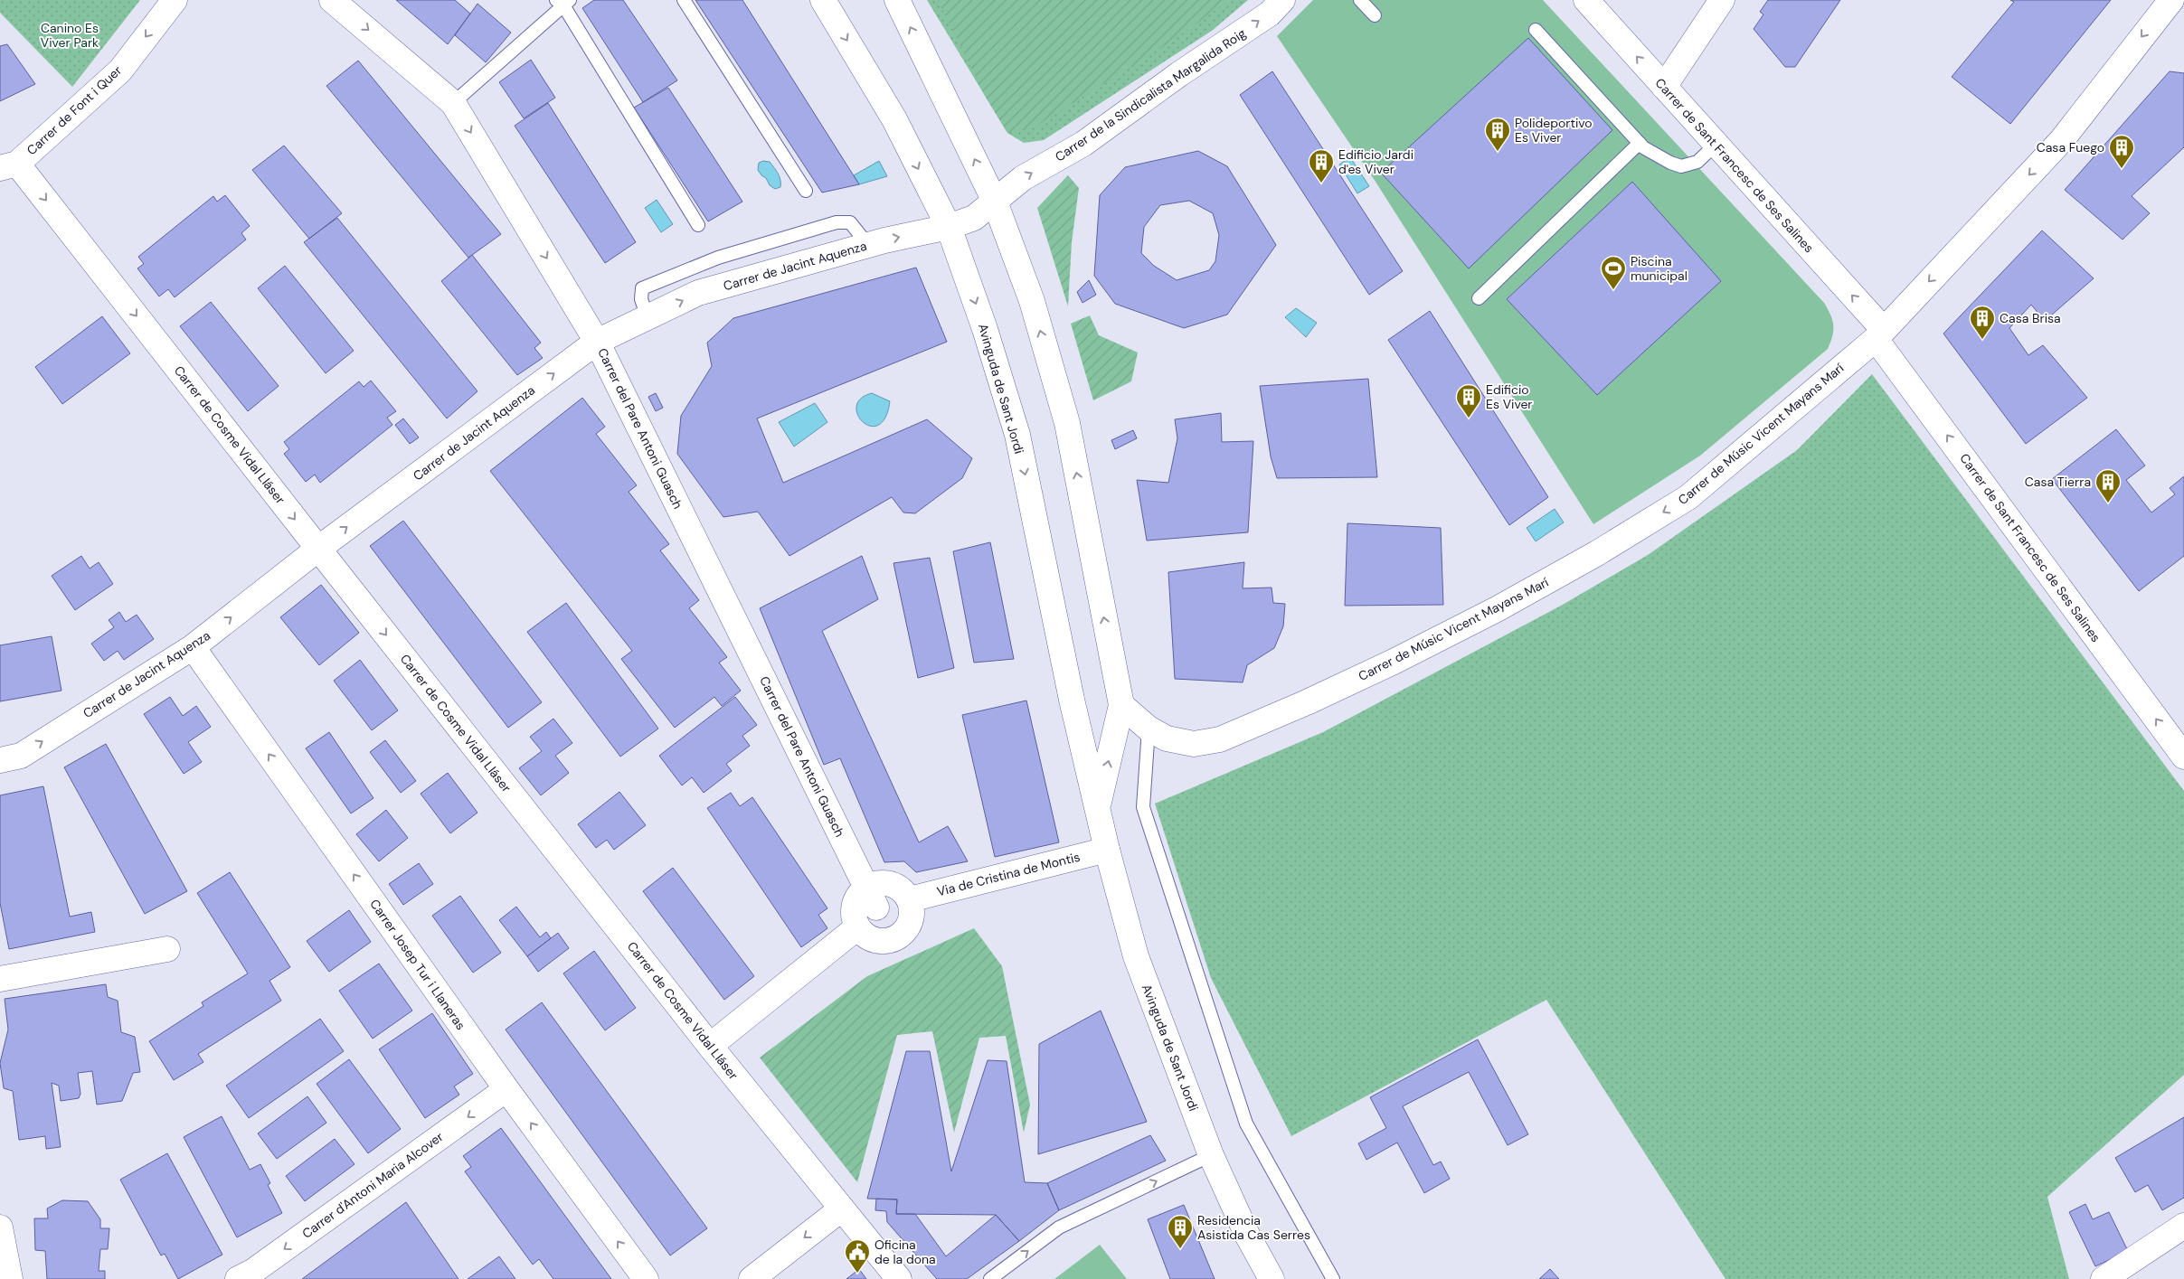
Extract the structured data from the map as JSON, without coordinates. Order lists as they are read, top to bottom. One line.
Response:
{"streets":{"street":["Carrer de la Sindicalista Margalida Roig","Carrer de Font i Quer","Carrer de Sant Francesc de Ses Salines","Carrer de Jacint Aquenza","Avinguda de Sant Jordi","Carrer del Pare Antoni Guasch","Carrer de Músic Vicent Mayans Marí","Carrer de Cosme Vidal Lláser","Via de Cristina de Montis","Carrer Josep Tur i Llaneras","Carrer d'Antoni Maria Alcover"]},"crossings":[["Carrer de la Sindicalista Margalida Roig","Carrer de Jacint Aquenza"],["Carrer de la Sindicalista Margalida Roig","Avinguda de Sant Jordi"],["Carrer de Font i Quer","Carrer de Cosme Vidal Lláser"],["Carrer de Sant Francesc de Ses Salines","Carrer de Músic Vicent Mayans Marí"],["Carrer de Jacint Aquenza","Avinguda de Sant Jordi"],["Carrer de Jacint Aquenza","Carrer del Pare Antoni Guasch"],["Carrer de Jacint Aquenza","Carrer de Cosme Vidal Lláser"],["Carrer de Jacint Aquenza","Carrer Josep Tur i Llaneras"],["Avinguda de Sant Jordi","Carrer de Músic Vicent Mayans Marí"],["Avinguda de Sant Jordi","Via de Cristina de Montis"],["Carrer del Pare Antoni Guasch","Via de Cristina de Montis"],["Carrer Josep Tur i Llaneras","Carrer d'Antoni Maria Alcover"]],"one_way":["Carrer de la Sindicalista Margalida Roig","Carrer de Font i Quer","Carrer de Sant Francesc de Ses Salines","Carrer de Jacint Aquenza","Carrer del Pare Antoni Guasch","Carrer de Músic Vicent Mayans Marí","Carrer de Cosme Vidal Lláser","Carrer Josep Tur i Llaneras","Carrer d'Antoni Maria Alcover"],"parks":["Canino Es Viver Park"],"places":{"building":["Polideportivo Es Viver","Casa Fuego","Edificio Jardi d'es Viver","Casa Brisa","Edificio Es Viver","Casa Tierra","Residencia Asistida Cas Serres"],"sports":["Piscina municipal"],"public building":["Oficina de la dona"]}}
